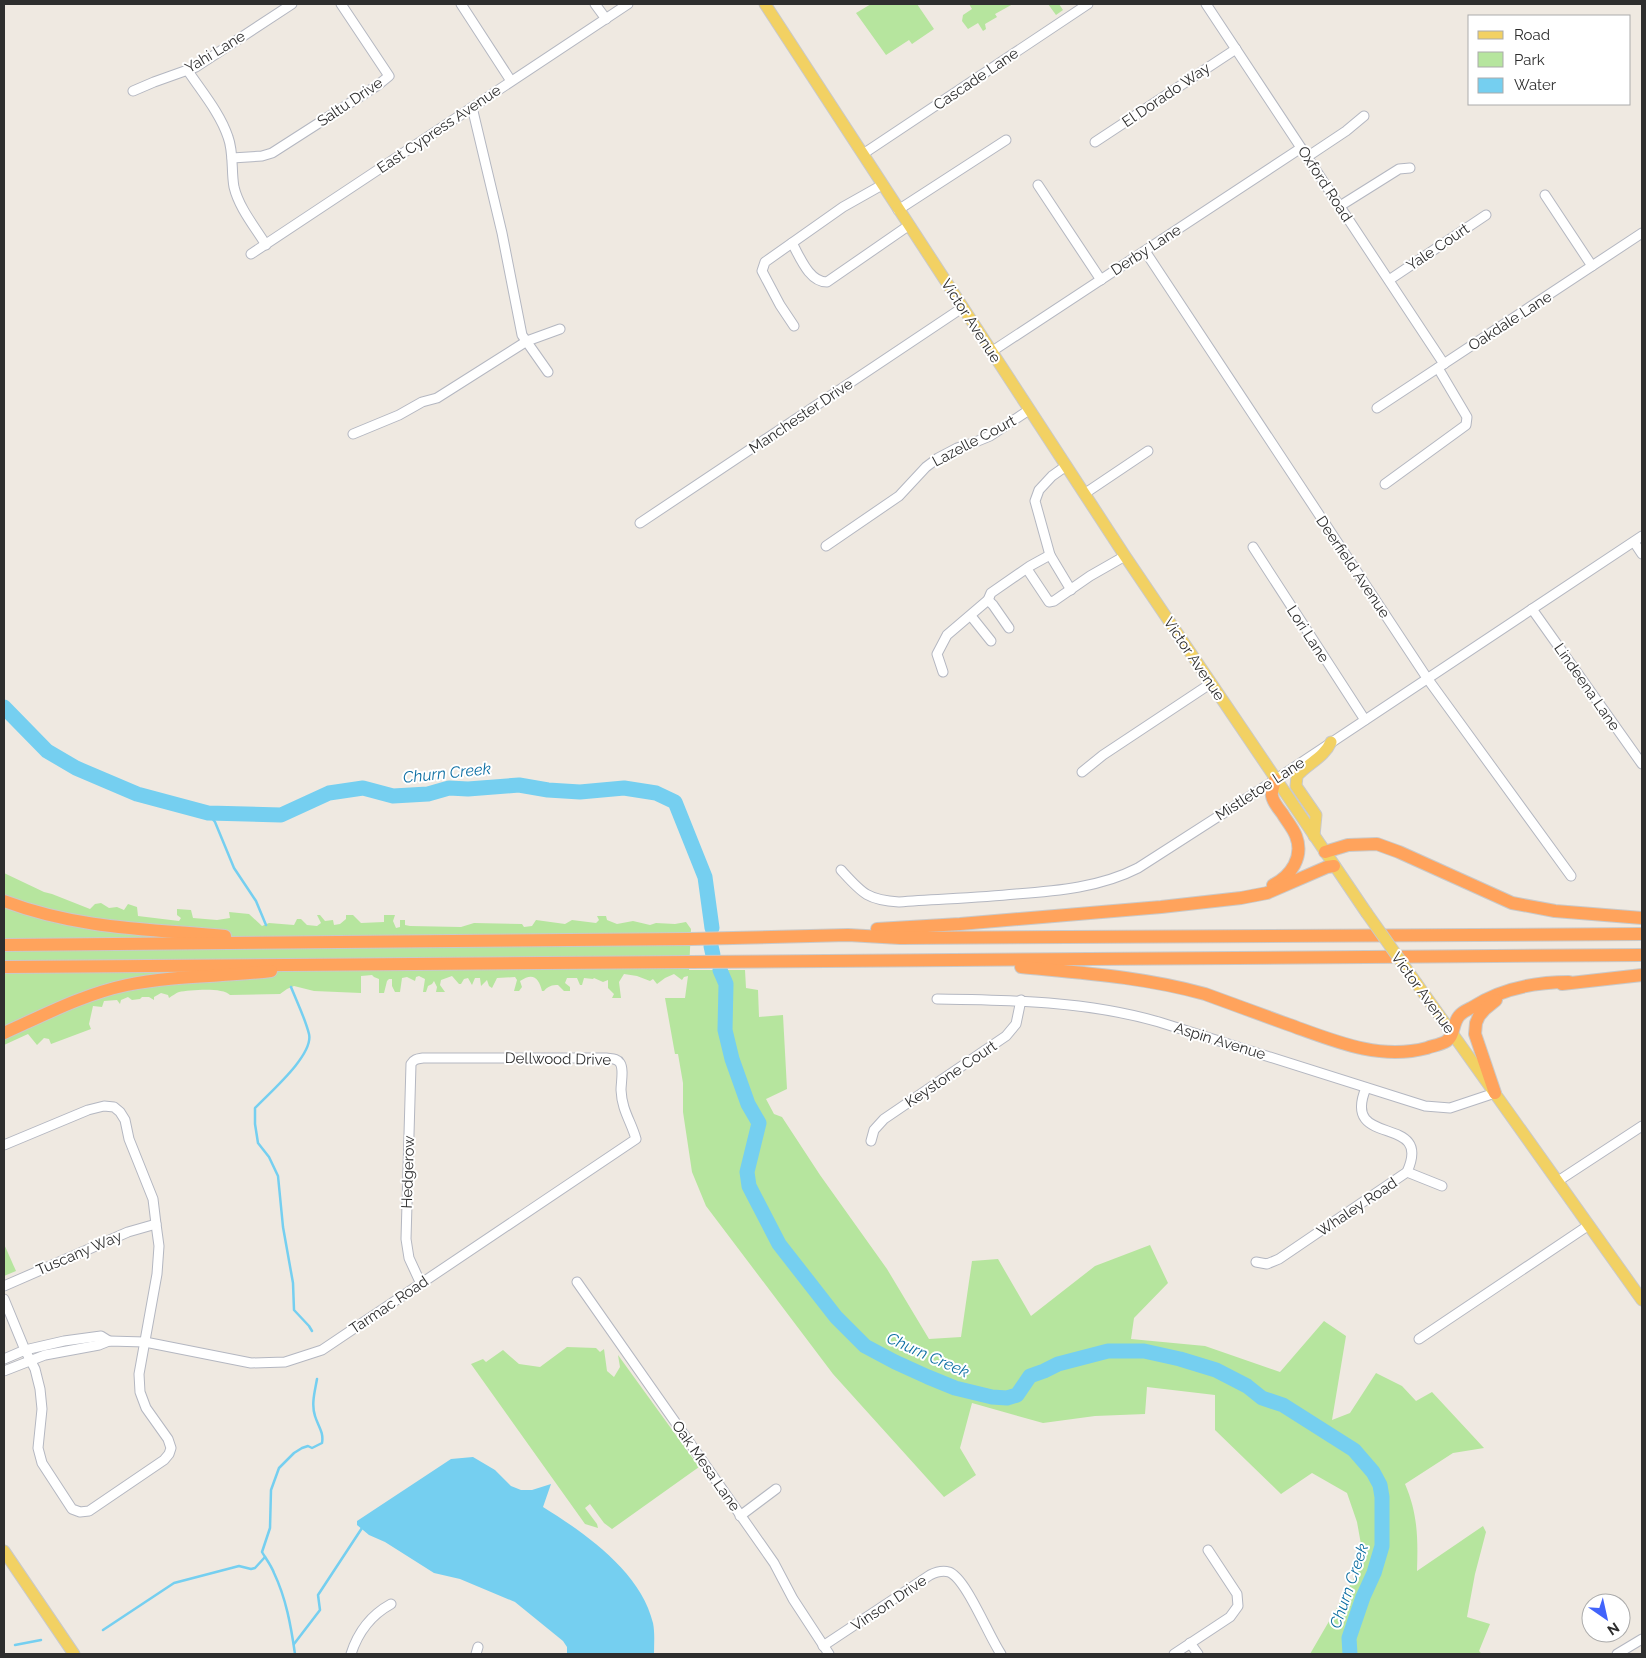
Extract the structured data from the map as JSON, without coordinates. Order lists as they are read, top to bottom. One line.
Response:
{"streets":{"main road":["Victor Avenue"],"street":["Yahi Lane","Cascade Lane","El Dorado Way","Saltu Drive","East Cypress Avenue","Oxford Road","Yale Court","Derby Lane","Oakdale Lane","Manchester Drive","Lazelle Court","Deerfield Avenue","Lori Lane","Lindeena Lane","Mistletoe Lane","Aspin Avenue","Dellwood Drive","Keystone Court","Hedgerow","Whaley Road","Tuscany Way","Tarmac Road","Oak Mesa Lane","Vinson Drive"]},"crossings":[["Cascade Lane","Victor Avenue"],["El Dorado Way","Oxford Road"],["Oxford Road","Yale Court"],["Oxford Road","Derby Lane"],["Oxford Road","Oakdale Lane"],["Derby Lane","Victor Avenue"],["Derby Lane","Deerfield Avenue"],["Victor Avenue","Manchester Drive"],["Victor Avenue","Lazelle Court"],["Victor Avenue","Mistletoe Lane"],["Victor Avenue","Aspin Avenue"],["Deerfield Avenue","Mistletoe Lane"],["Lori Lane","Mistletoe Lane"],["Lindeena Lane","Mistletoe Lane"],["Aspin Avenue","Keystone Court"],["Aspin Avenue","Whaley Road"],["Dellwood Drive","Hedgerow"],["Dellwood Drive","Tarmac Road"],["Hedgerow","Tarmac Road"],["Oak Mesa Lane","Vinson Drive"]],"water":["Churn Creek"],"legend":["Road","Park","Water"],"north":"bottom right"}
